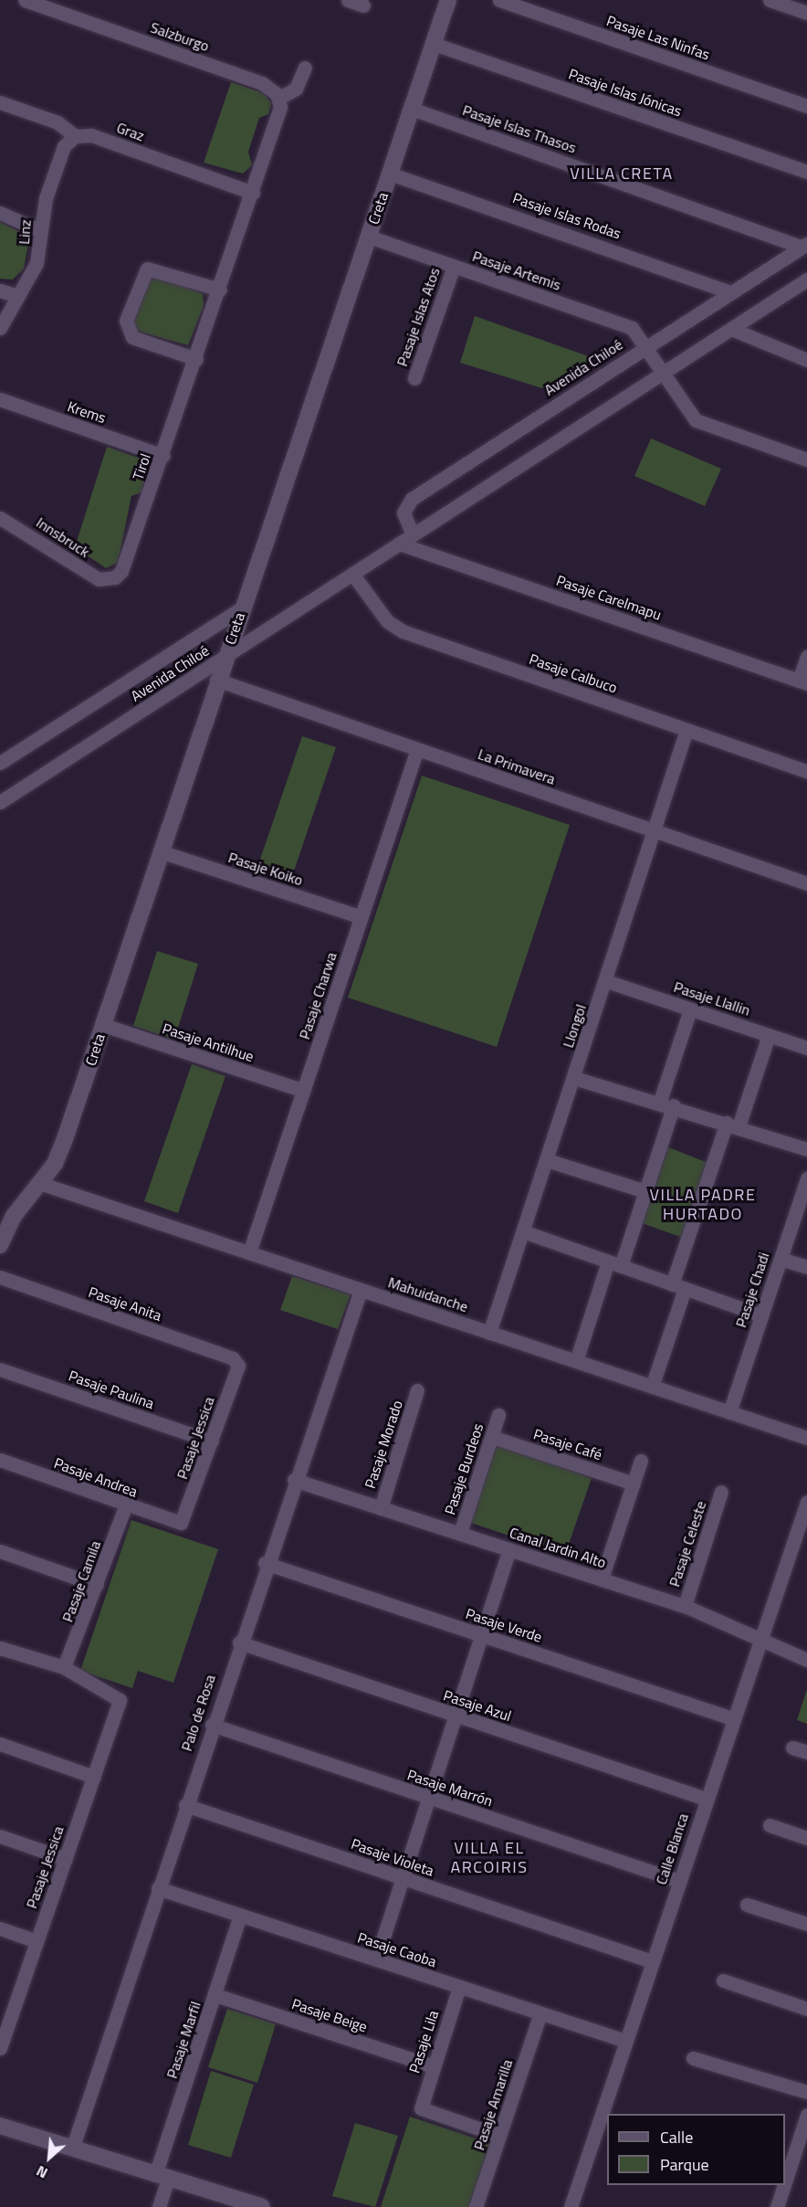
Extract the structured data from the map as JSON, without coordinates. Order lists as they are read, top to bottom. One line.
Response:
{"streets":{"street":["Salzburgo","Pasaje Las Ninfas","Pasaje Islas Jónicas","Pasaje Islas Thasos","Graz","Creta","Pasaje Islas Rodas","Linz","Pasaje Artemis","Pasaje Islas Atos","Avenida Chiloé","Krems","Tirol","Innsbruck","Pasaje Carelmapu","Pasaje Calbuco","La Primavera","Pasaje Koiko","Pasaje Charwa","Pasaje Llallin","Llongol","Pasaje Antilhue","Pasaje Chadi","Mahuidanche","Pasaje Anita","Pasaje Paulina","Pasaje Jessica","Pasaje Morado","Pasaje Café","Pasaje Burdeos","Pasaje Andrea","Pasaje Celeste","Canal Jardin Alto","Pasaje Camila","Pasaje Verde","Pasaje Azul","Palo de Rosa","Pasaje Marrón","Calle Blanca","Pasaje Violeta","Pasaje Caoba","Pasaje Beige","Pasaje Marfil","Pasaje Lila","Pasaje Amarilla"]},"crossings":[["Salzburgo","Tirol"],["Pasaje Islas Jónicas","Creta"],["Pasaje Islas Thasos","Creta"],["Pasaje Islas Thasos","Avenida Chiloé"],["Graz","Linz"],["Graz","Tirol"],["Creta","Pasaje Islas Rodas"],["Creta","Pasaje Artemis"],["Creta","Avenida Chiloé"],["Creta","La Primavera"],["Creta","Pasaje Koiko"],["Creta","Pasaje Antilhue"],["Creta","Mahuidanche"],["Pasaje Islas Rodas","Avenida Chiloé"],["Pasaje Artemis","Pasaje Islas Atos"],["Pasaje Artemis","Avenida Chiloé"],["Avenida Chiloé","Pasaje Carelmapu"],["Avenida Chiloé","Pasaje Calbuco"],["Krems","Tirol"],["Tirol","Innsbruck"],["Pasaje Calbuco","Llongol"],["La Primavera","Pasaje Charwa"],["La Primavera","Llongol"],["Pasaje Koiko","Pasaje Charwa"],["Pasaje Charwa","Pasaje Antilhue"],["Pasaje Charwa","Mahuidanche"],["Pasaje Llallin","Llongol"],["Llongol","Mahuidanche"],["Pasaje Chadi","Mahuidanche"],["Mahuidanche","Palo de Rosa"],["Pasaje Anita","Pasaje Jessica"],["Pasaje Paulina","Pasaje Jessica"],["Pasaje Jessica","Pasaje Andrea"],["Pasaje Jessica","Pasaje Camila"],["Pasaje Morado","Canal Jardin Alto"],["Pasaje Café","Pasaje Burdeos"],["Pasaje Burdeos","Canal Jardin Alto"],["Pasaje Andrea","Pasaje Camila"],["Pasaje Celeste","Canal Jardin Alto"],["Canal Jardin Alto","Palo de Rosa"],["Canal Jardin Alto","Calle Blanca"],["Pasaje Verde","Palo de Rosa"],["Pasaje Verde","Calle Blanca"],["Pasaje Azul","Palo de Rosa"],["Pasaje Azul","Calle Blanca"],["Palo de Rosa","Pasaje Marrón"],["Palo de Rosa","Pasaje Violeta"],["Palo de Rosa","Pasaje Caoba"],["Pasaje Marrón","Calle Blanca"],["Calle Blanca","Pasaje Violeta"],["Calle Blanca","Pasaje Caoba"],["Pasaje Caoba","Pasaje Marfil"],["Pasaje Caoba","Pasaje Lila"],["Pasaje Caoba","Pasaje Amarilla"],["Pasaje Beige","Pasaje Marfil"],["Pasaje Beige","Pasaje Lila"],["Pasaje Lila","Pasaje Amarilla"]],"districts":["VILLA CRETA","VILLA PADRE HURTADO","VILLA EL ARCOIRIS"],"legend":["Calle","Parque"],"north":"bottom left"}
